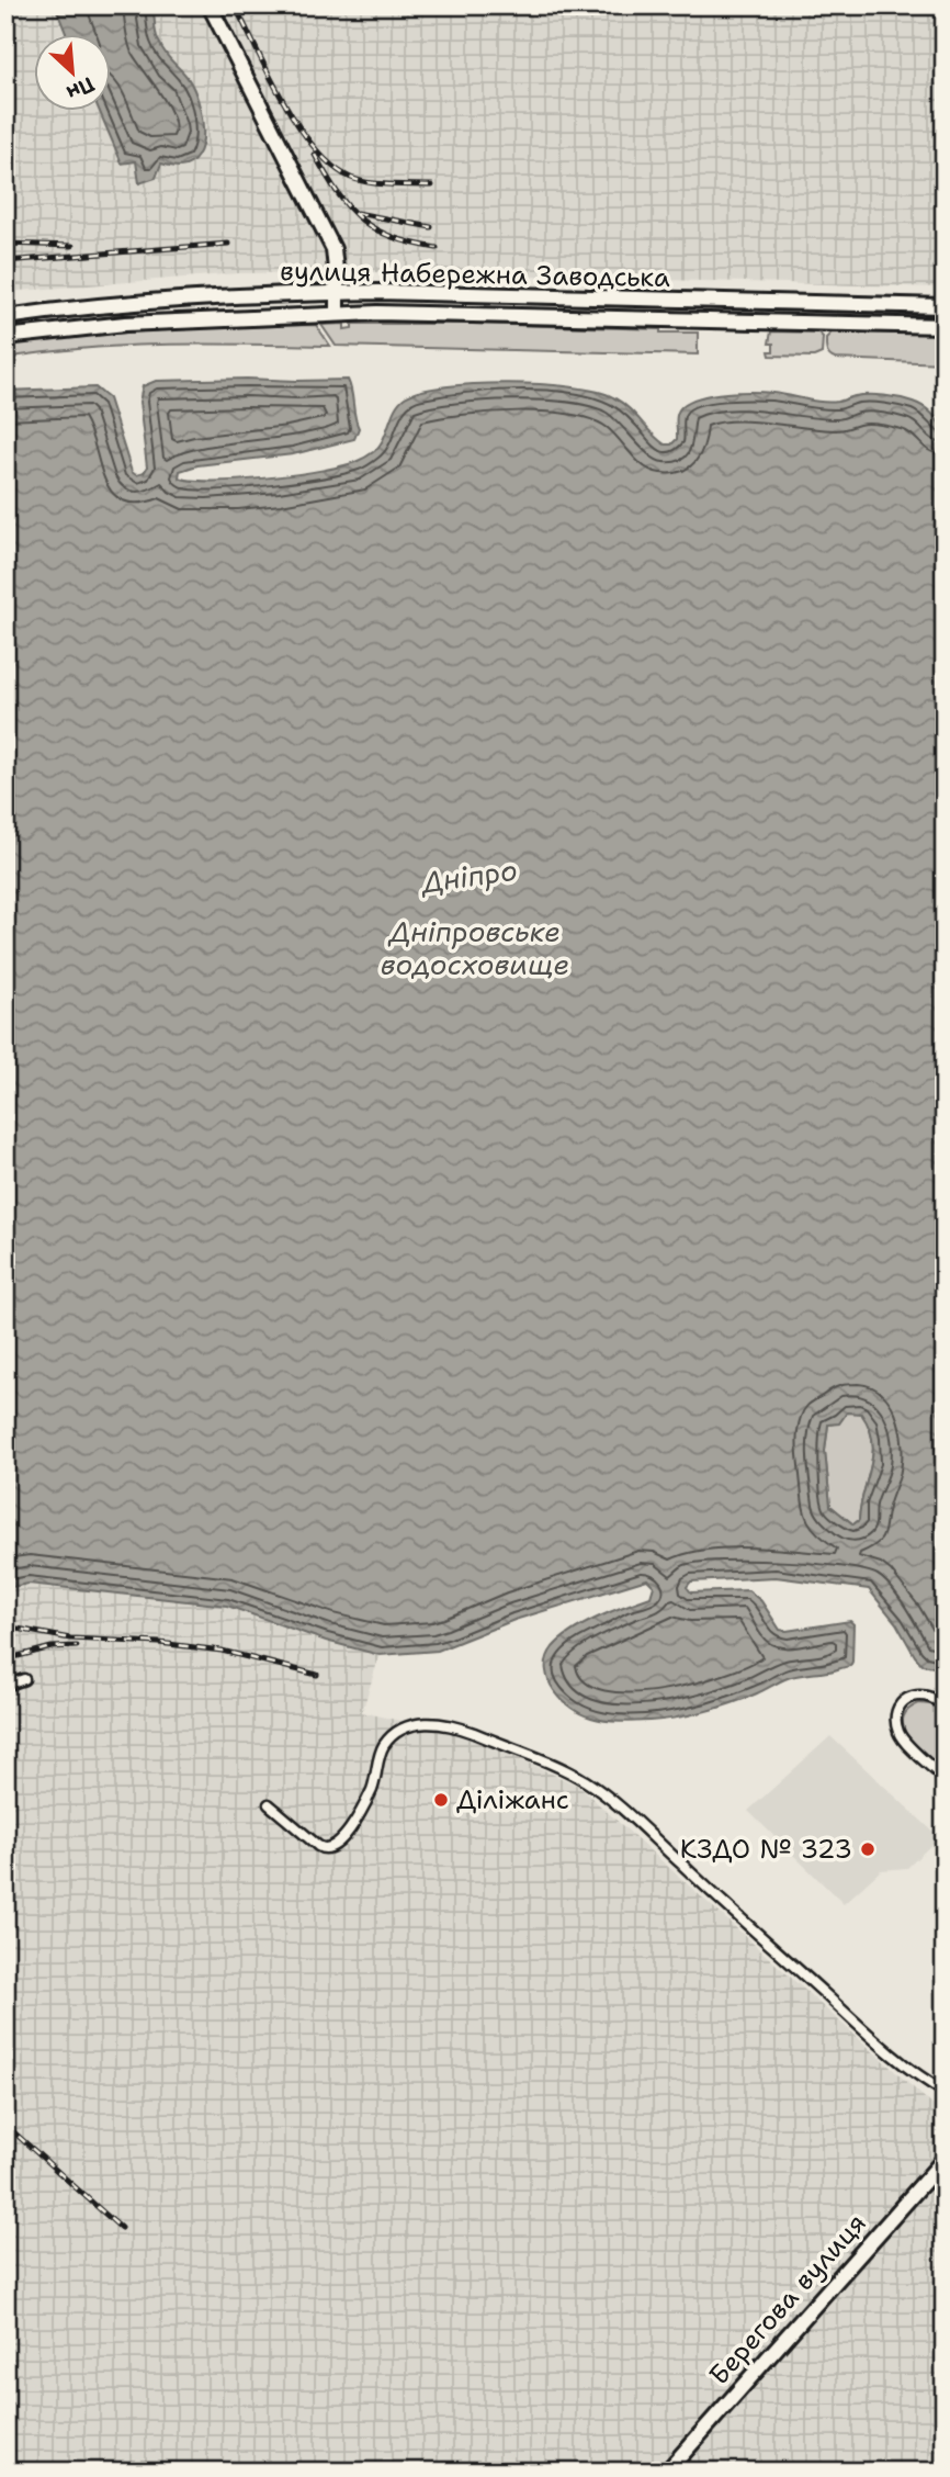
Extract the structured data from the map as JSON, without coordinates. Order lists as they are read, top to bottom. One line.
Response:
{"streets":{"main road":["вулиця Набережна Заводська","Берегова вулиця"]},"water":["Дніпро","Дніпровське водосховище"],"places":["Діліжанс","КЗДО № 323"],"north":"bottom right"}
